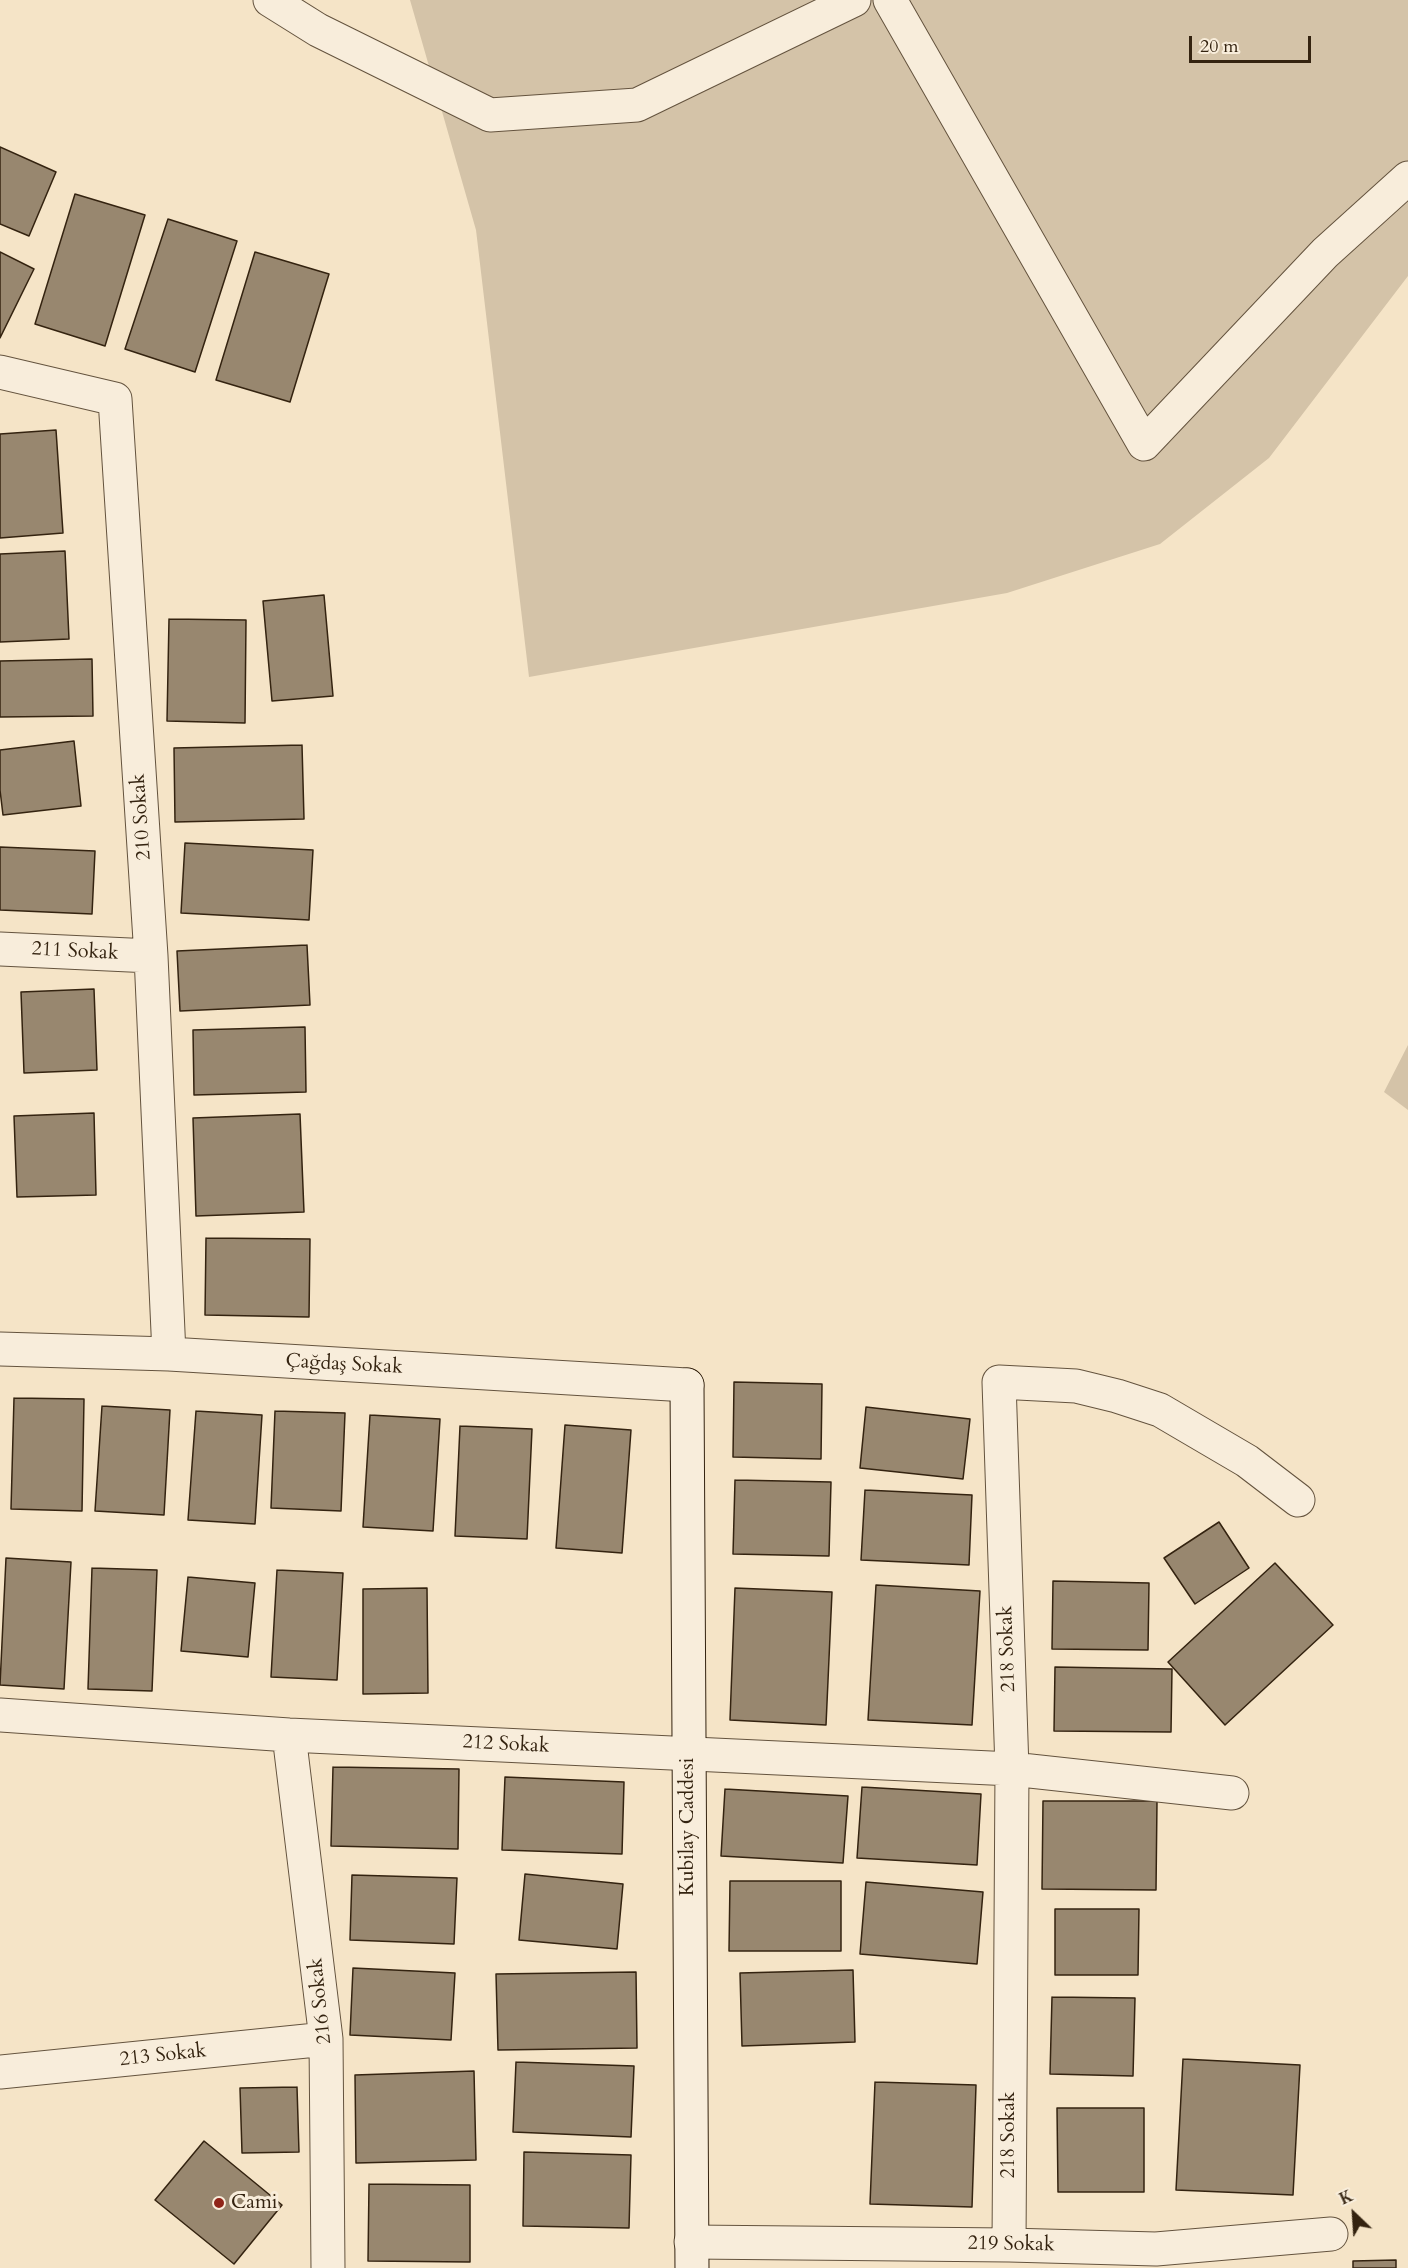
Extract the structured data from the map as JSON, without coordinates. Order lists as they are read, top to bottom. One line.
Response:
{"streets":{"street":["210 Sokak","211 Sokak","Çağdaş Sokak","218 Sokak","212 Sokak","Kubilay Caddesi","216 Sokak","213 Sokak","219 Sokak"]},"crossings":[["210 Sokak","211 Sokak"],["210 Sokak","Çağdaş Sokak"],["Çağdaş Sokak","Kubilay Caddesi"],["218 Sokak","212 Sokak"],["218 Sokak","219 Sokak"],["212 Sokak","Kubilay Caddesi"],["212 Sokak","216 Sokak"],["Kubilay Caddesi","219 Sokak"],["216 Sokak","213 Sokak"]],"places":["Cami"],"scale_bar":"20 m","north":"top left"}
